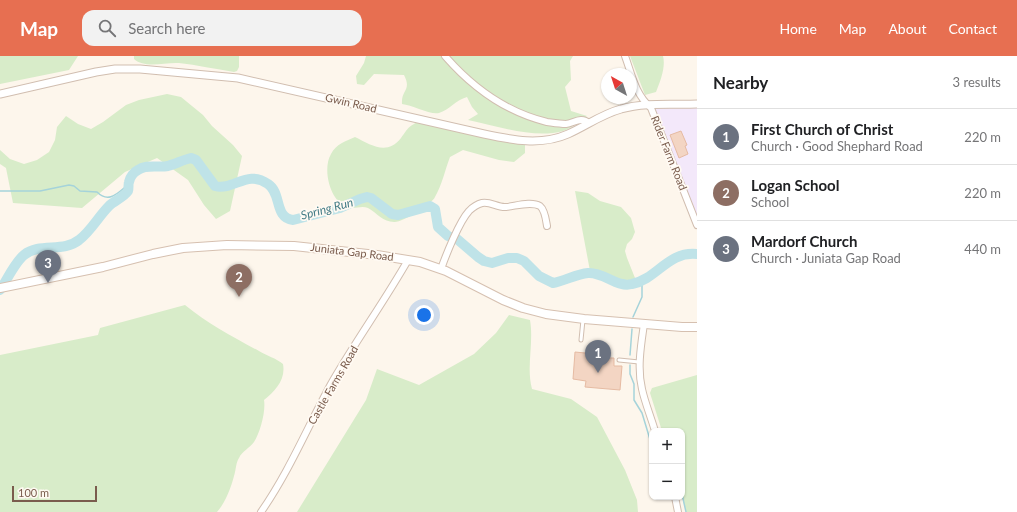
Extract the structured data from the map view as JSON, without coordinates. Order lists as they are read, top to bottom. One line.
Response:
{"streets":{"main road":["Juniata Gap Road"],"street":["Gwin Road","Rider Farm Road","Castle Farms Road"]},"crossings":[["Gwin Road","Rider Farm Road"],["Juniata Gap Road","Castle Farms Road"]],"water":["Spring Run"],"scale_bar":"100 m","north":"top left","page":{"header":"Map","search":"Search here","nav":["Home","Map","About","Contact"],"heading":["Nearby","3 results"],"list":[{"mark":"1","name":"First Church of Christ","note":"Church · Good Shephard Road","value":"220 m"},{"mark":"2","name":"Logan School","note":"School","value":"220 m"},{"mark":"3","name":"Mardorf Church","note":"Church · Juniata Gap Road","value":"440 m"}],"pins":["3","2","1"],"map_buttons":["+","−"],"scale":"100 m"}}
